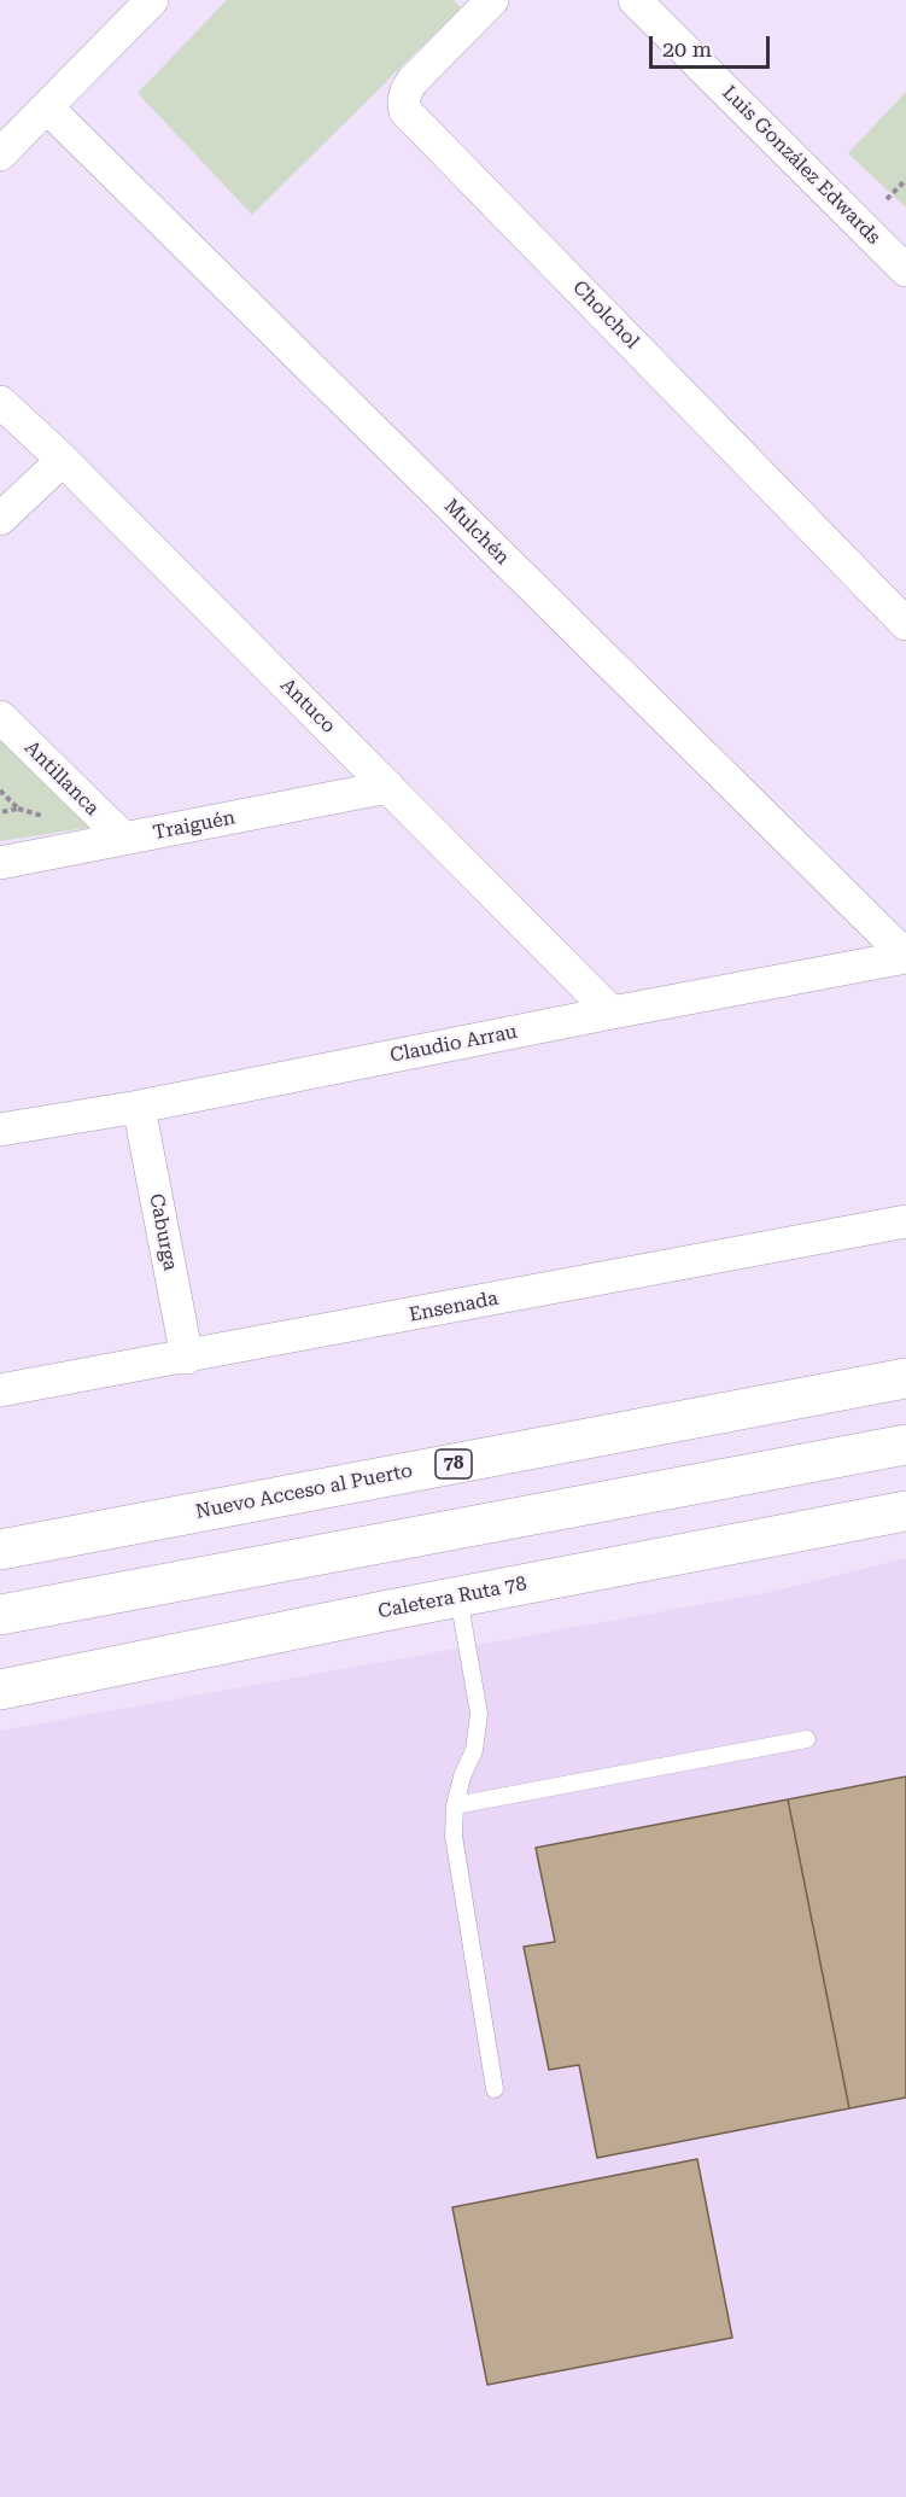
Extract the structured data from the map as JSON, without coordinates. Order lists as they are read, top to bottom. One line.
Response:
{"streets":{"main road":["78","Nuevo Acceso al Puerto","Caletera Ruta 78"],"street":["Luis González Edwards","Cholchol","Mulchén","Antuco","Antillanca","Traiguén","Claudio Arrau","Caburga","Ensenada"]},"crossings":[["Mulchén","Claudio Arrau"],["Antuco","Traiguén"],["Antuco","Claudio Arrau"],["Antillanca","Traiguén"],["Claudio Arrau","Caburga"],["Caburga","Ensenada"]],"scale_bar":"20 m"}
